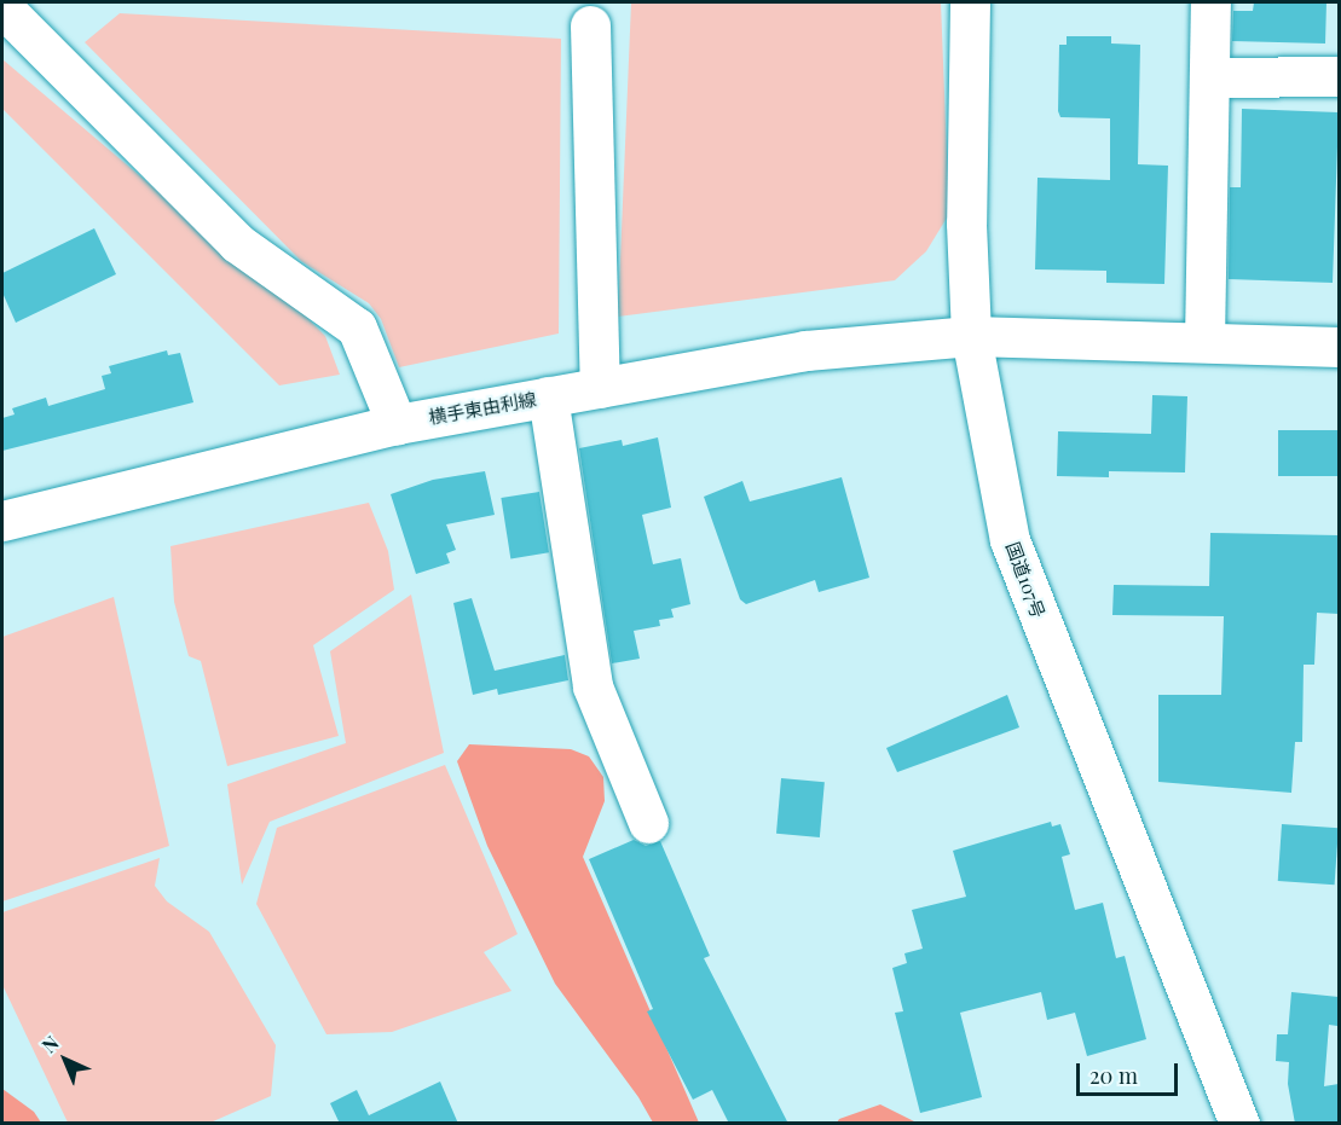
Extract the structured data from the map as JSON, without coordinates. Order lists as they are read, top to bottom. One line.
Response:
{"streets":{"main road":["横手東由利線","国道107号"]},"crossings":[["横手東由利線","国道107号"]],"scale_bar":"20 m","north":"top left"}
